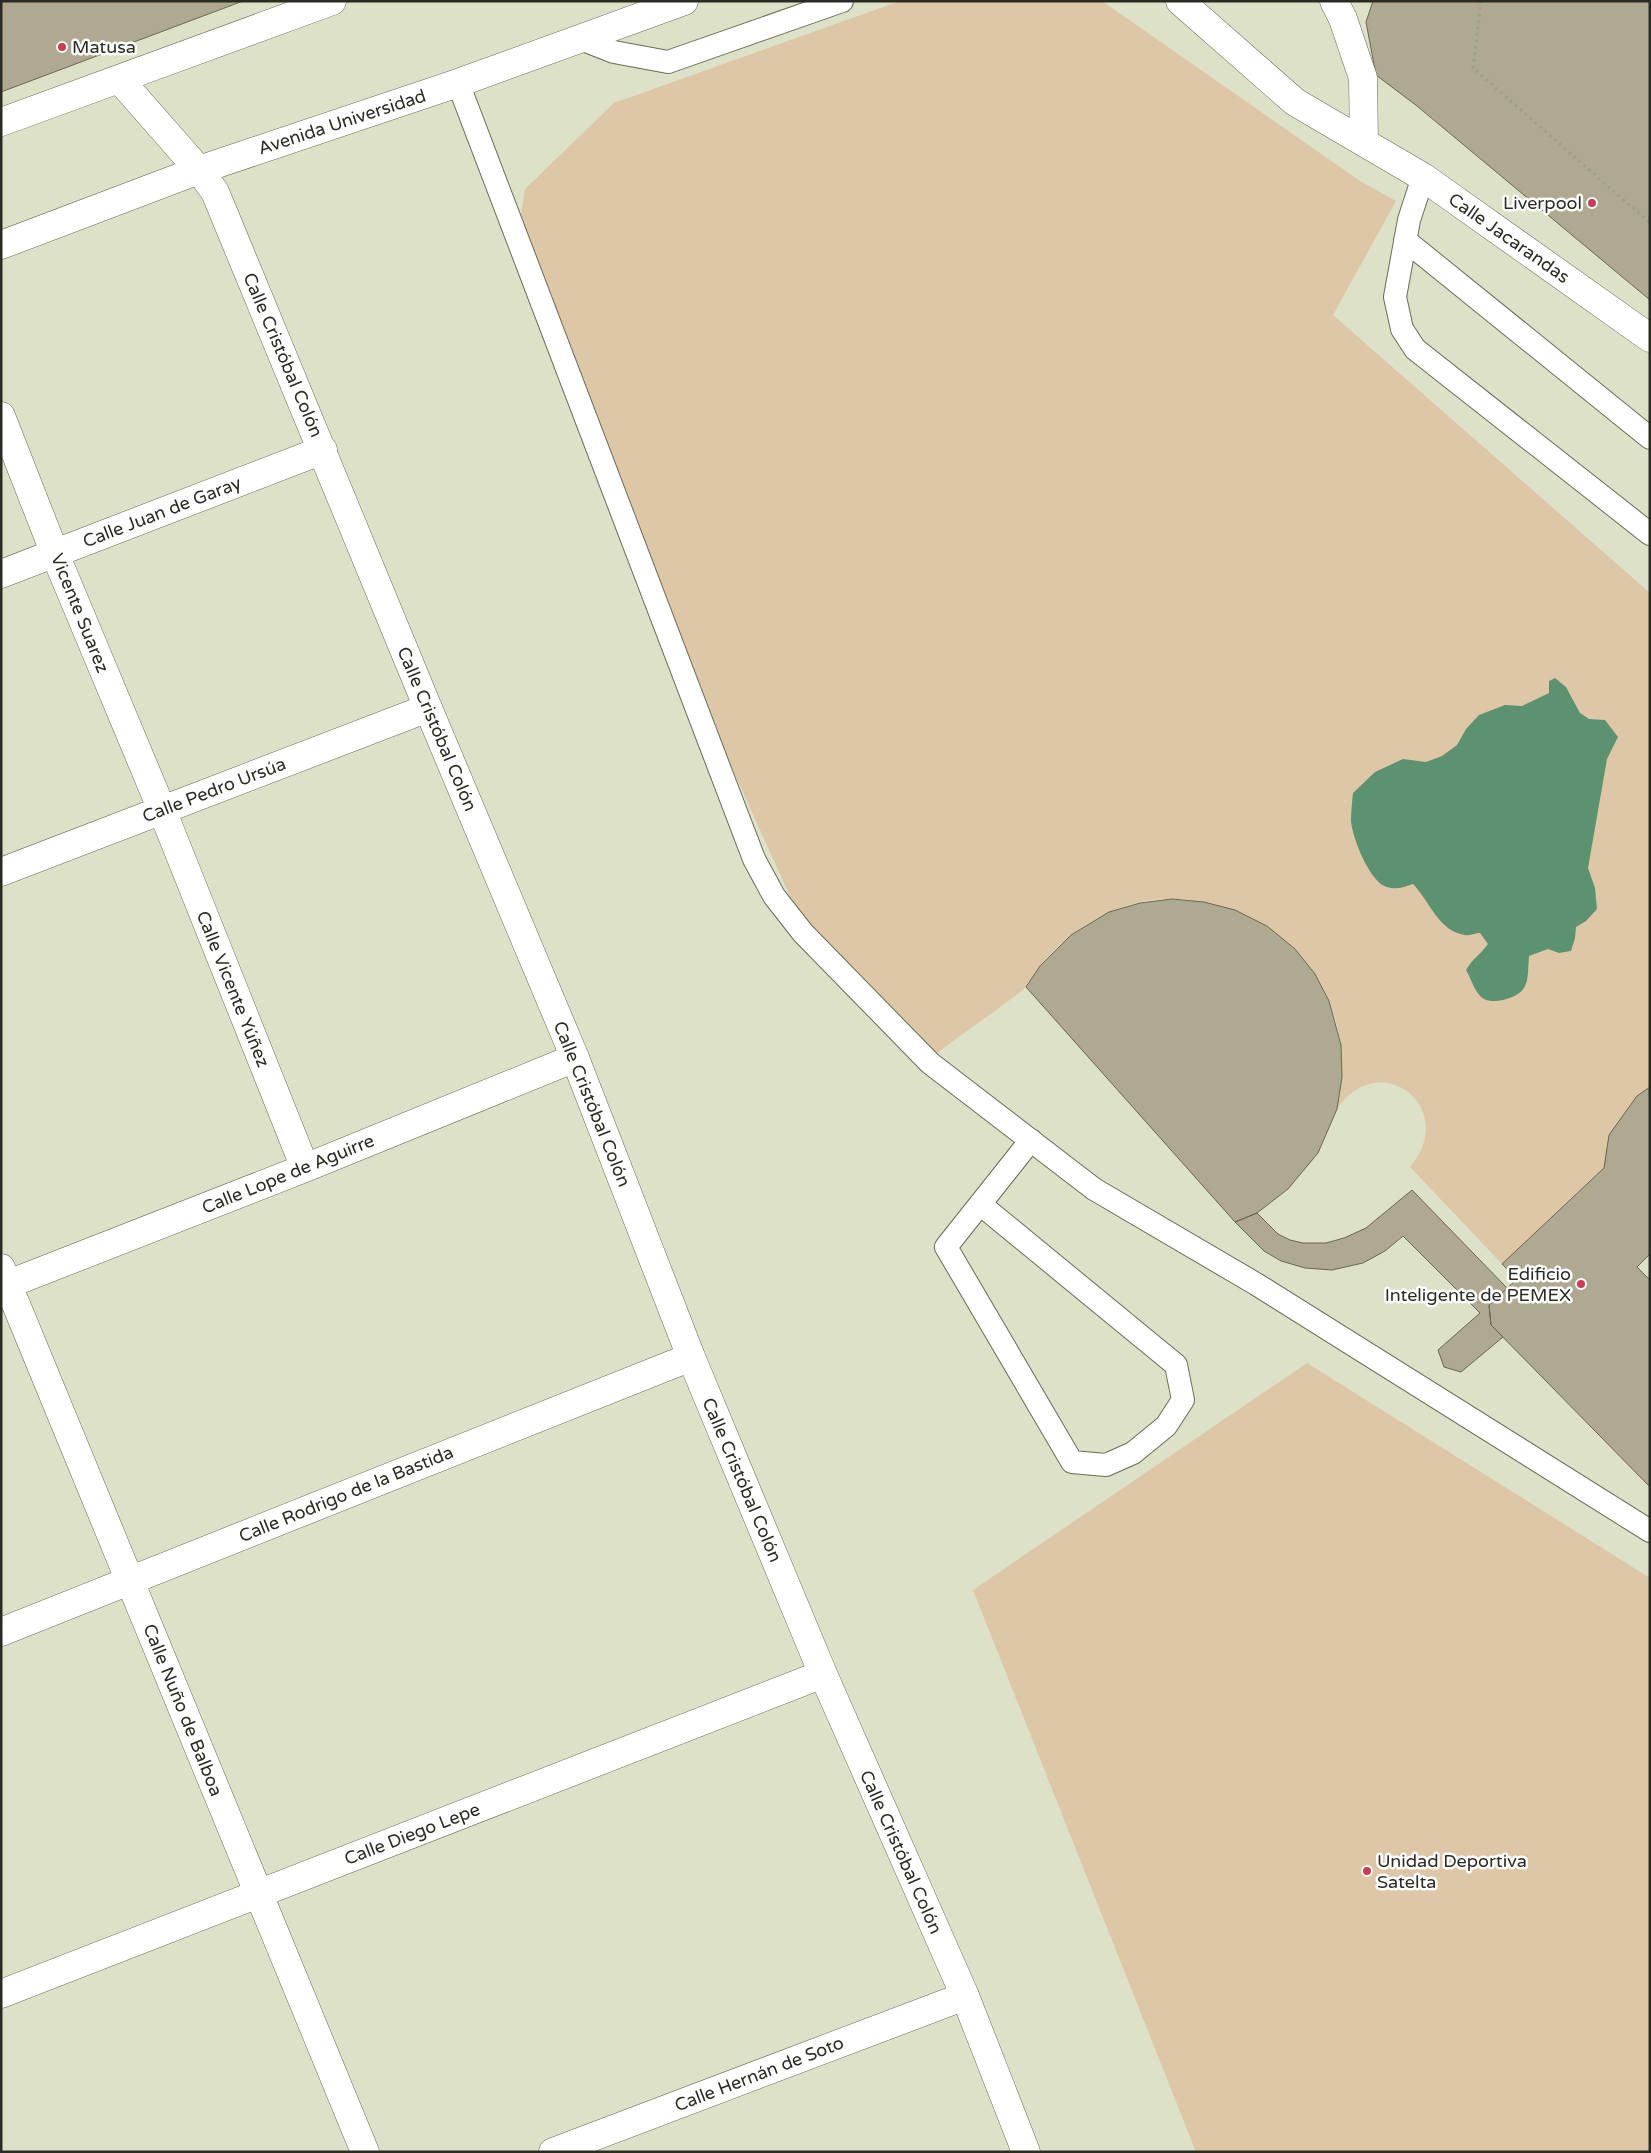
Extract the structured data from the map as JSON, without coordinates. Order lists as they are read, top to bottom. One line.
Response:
{"streets":{"street":["Avenida Universidad","Calle Jacarandas","Calle Cristóbal Colón","Calle Juan de Garay","Vicente Suarez","Calle Pedro Ursúa","Calle Vicente Yúñez","Calle Lope de Aguirre","Calle Rodrigo de la Bastida","Calle Nuño de Balboa","Calle Diego Lepe","Calle Hernán de Soto"]},"crossings":[["Avenida Universidad","Calle Cristóbal Colón"],["Calle Cristóbal Colón","Calle Juan de Garay"],["Calle Cristóbal Colón","Calle Pedro Ursúa"],["Calle Cristóbal Colón","Calle Lope de Aguirre"],["Calle Cristóbal Colón","Calle Rodrigo de la Bastida"],["Calle Cristóbal Colón","Calle Diego Lepe"],["Calle Cristóbal Colón","Calle Hernán de Soto"],["Calle Juan de Garay","Vicente Suarez"],["Vicente Suarez","Calle Pedro Ursúa"],["Vicente Suarez","Calle Vicente Yúñez"],["Calle Pedro Ursúa","Calle Vicente Yúñez"],["Calle Vicente Yúñez","Calle Lope de Aguirre"],["Calle Lope de Aguirre","Calle Nuño de Balboa"],["Calle Rodrigo de la Bastida","Calle Nuño de Balboa"],["Calle Nuño de Balboa","Calle Diego Lepe"]],"places":["Matusa","Liverpool","Edificio Inteligente de PEMEX","Unidad Deportiva Satelta"]}
